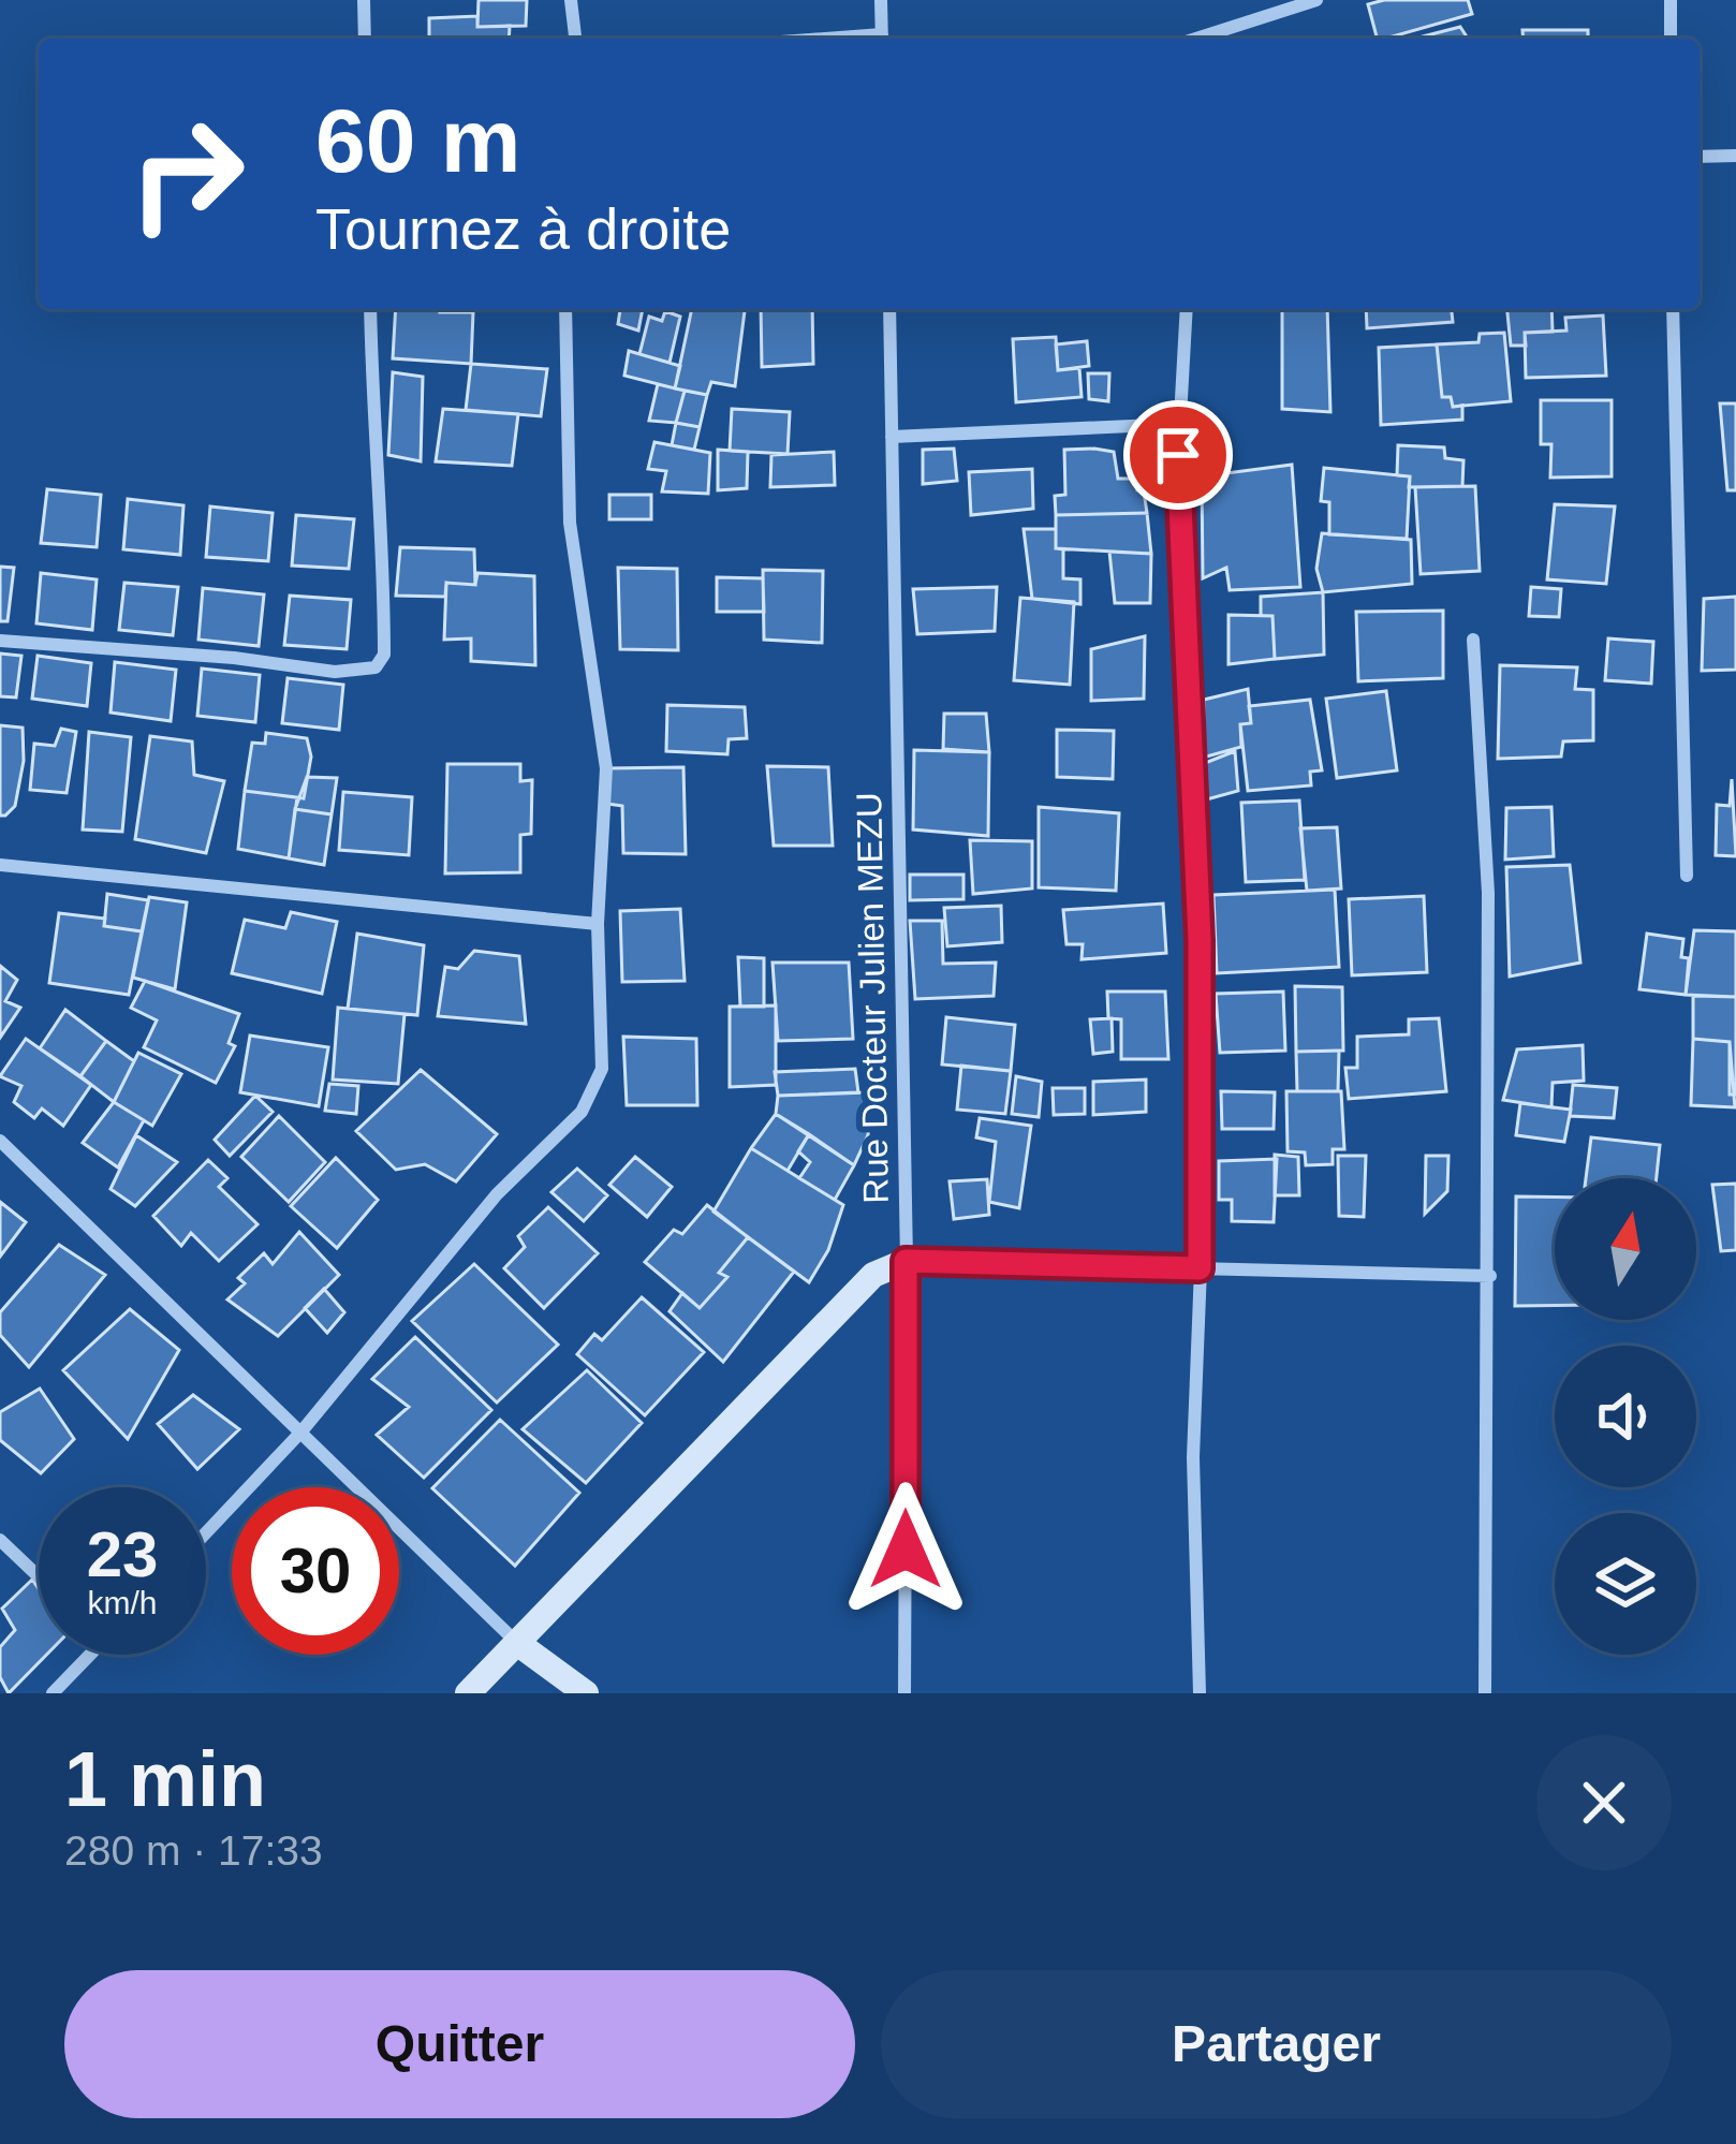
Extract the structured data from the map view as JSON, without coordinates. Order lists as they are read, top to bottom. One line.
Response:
{"streets":{"street":["Rue Docteur Julien MEZU"]},"north":"top","page":{"turn":["60 m","Tournez à droite"],"speed":"23 km/h","limit":"30","heading":["1 min","280 m · 17:33"],"buttons":["Quitter","Partager"]}}
